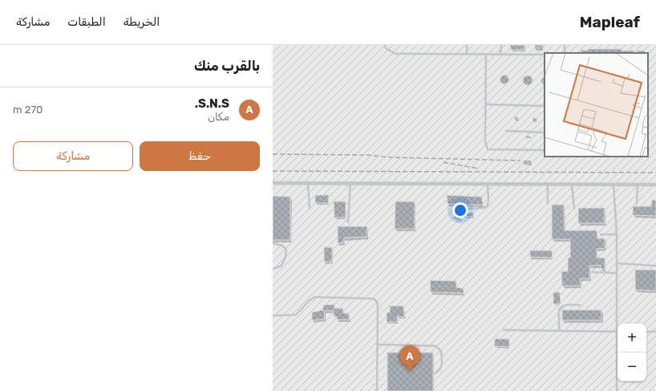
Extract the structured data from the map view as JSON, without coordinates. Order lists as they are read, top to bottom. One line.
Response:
{"page":{"header":"Mapleaf","nav":["الخريطة","الطبقات","مشاركة"],"heading":"بالقرب منك","list":[{"mark":"A","name":"S.N.S.","note":"مكان","value":"270 m"}],"buttons":["حفظ","مشاركة"],"map_buttons":["+","−"],"pins":"A"}}
